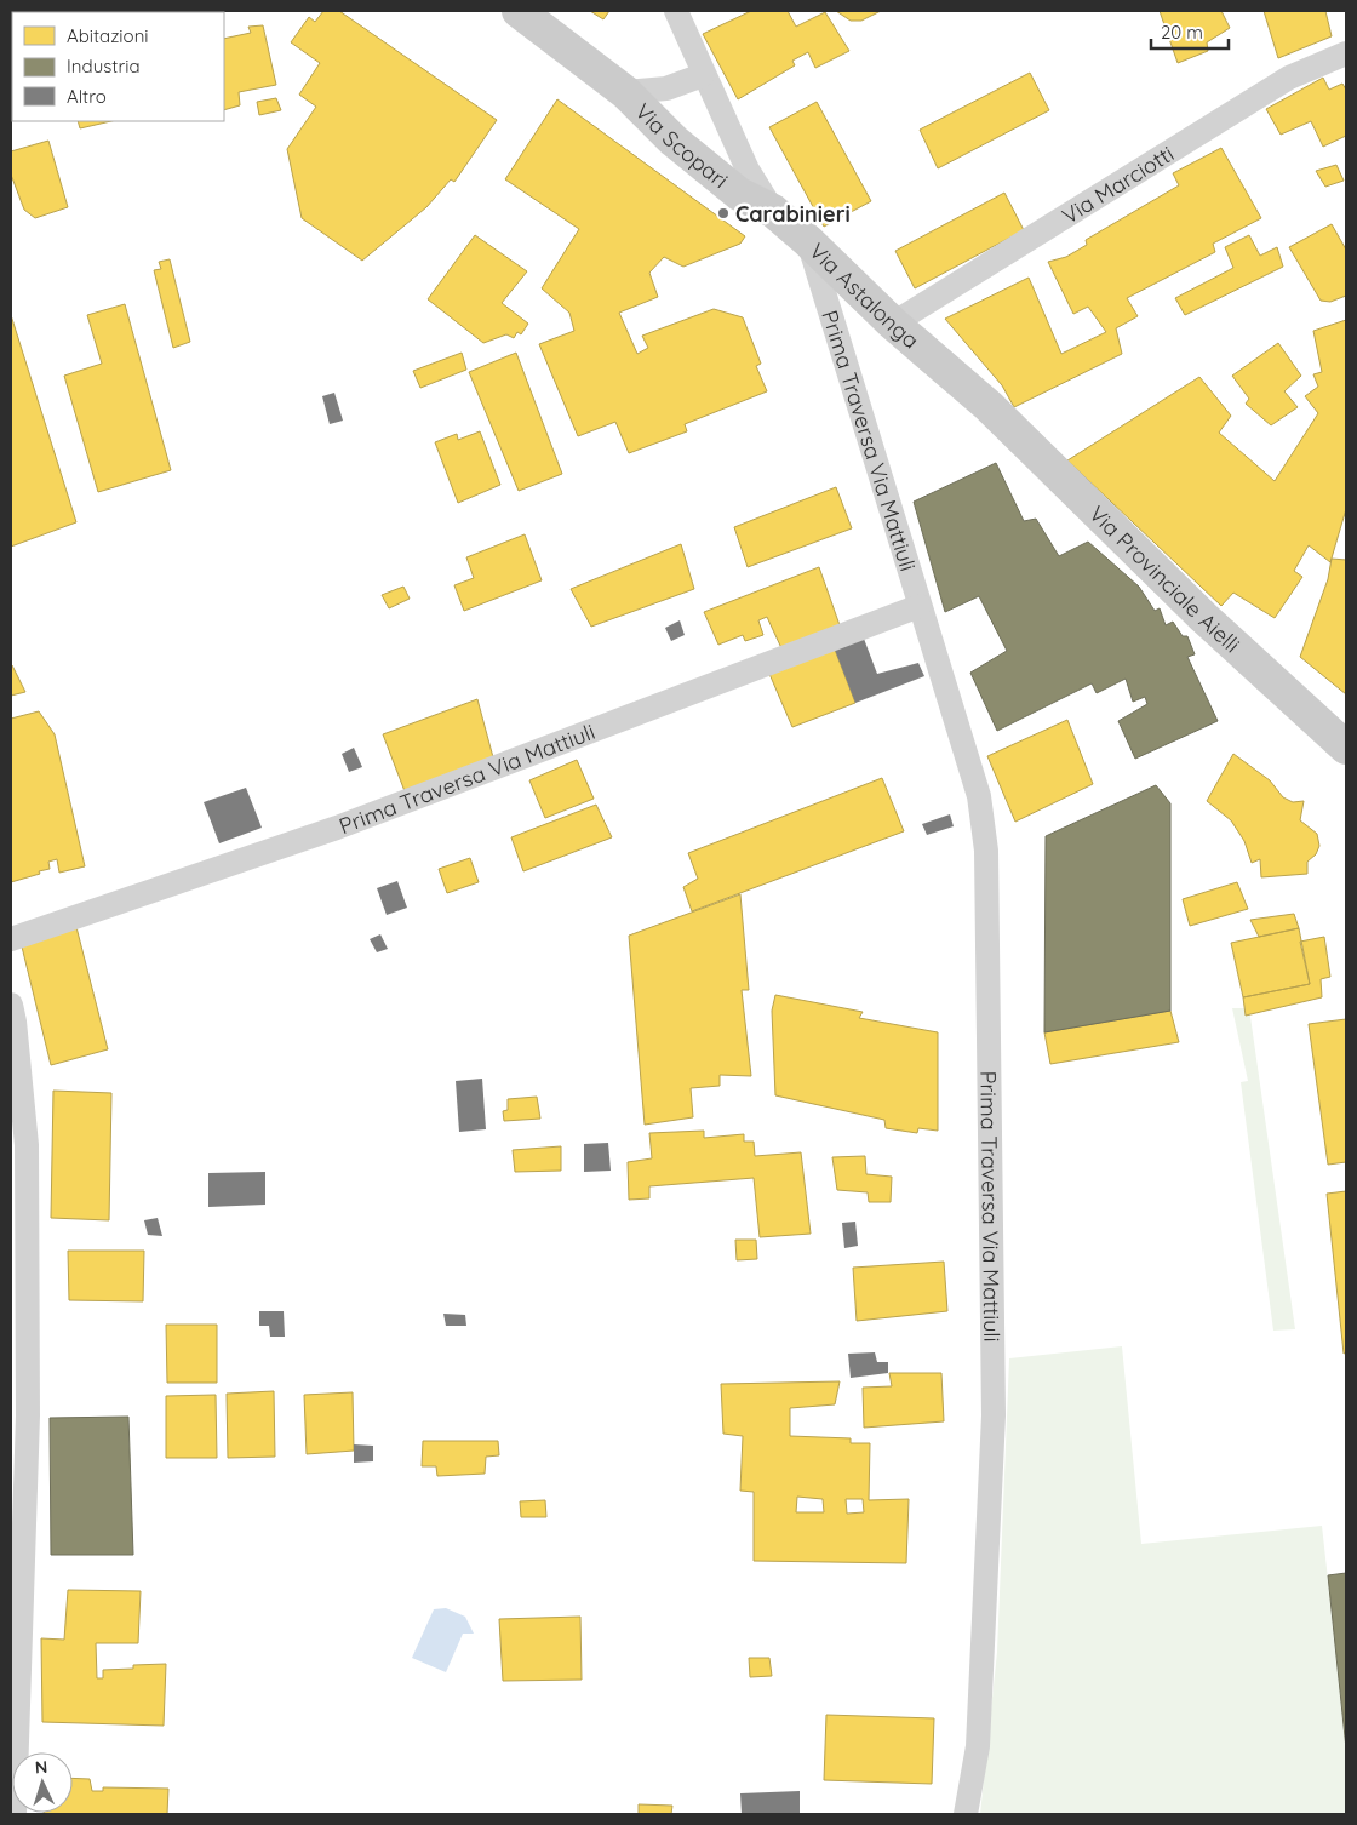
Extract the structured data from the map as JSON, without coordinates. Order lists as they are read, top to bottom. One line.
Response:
{"streets":{"street":["Via Scopari","Via Marciotti","Via Astalonga","Prima Traversa Via Mattiuli","Via Provinciale Aielli"]},"crossings":[["Via Scopari","Via Astalonga"],["Via Marciotti","Via Astalonga"],["Via Astalonga","Prima Traversa Via Mattiuli"],["Via Astalonga","Via Provinciale Aielli"]],"places":["Carabinieri"],"legend":["Abitazioni","Industria","Altro"],"scale_bar":"20 m","north":"top"}
